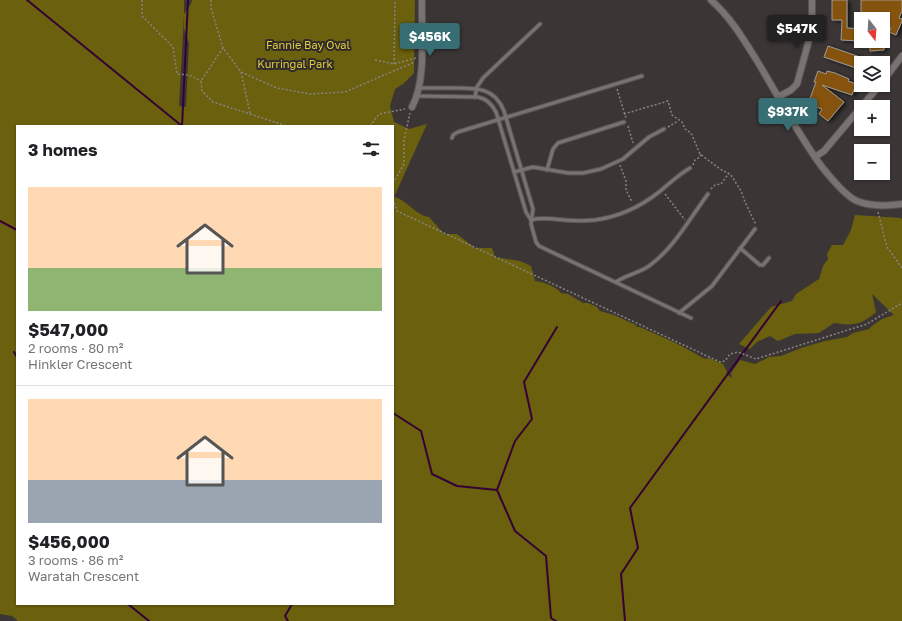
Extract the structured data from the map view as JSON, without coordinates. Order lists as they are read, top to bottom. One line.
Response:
{"parks":["Fannie Bay Oval","Kurringal Park"],"north":"bottom","page":{"map_buttons":["+","−"],"price":["$547K","$456K","$937K"],"heading":"3 homes","list":[{"name":"$547,000","note":"2 rooms · 80 m² · Hinkler Crescent"},{"name":"$456,000","note":"3 rooms · 86 m² · Waratah Crescent"}]}}
